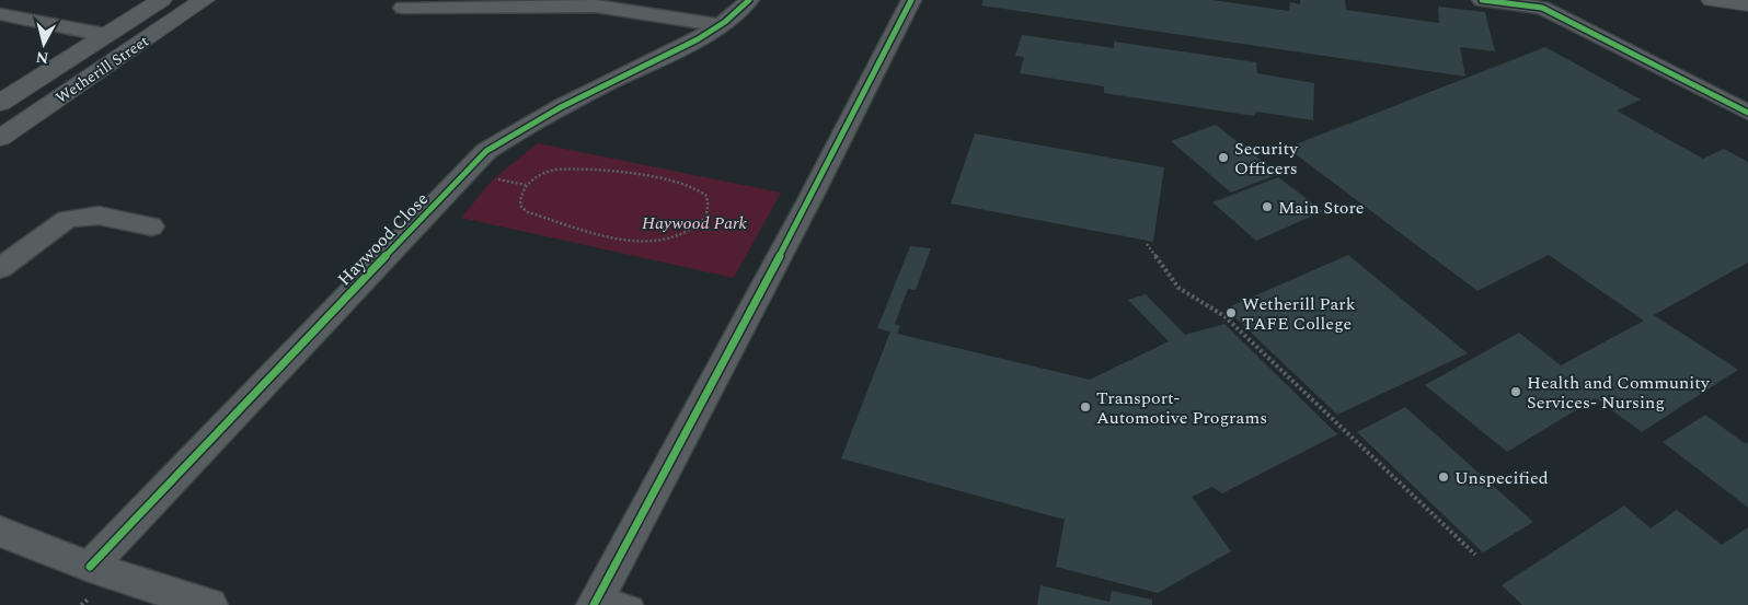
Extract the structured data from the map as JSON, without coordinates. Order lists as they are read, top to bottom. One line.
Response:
{"streets":{"main road":["Wetherill Street"],"street":["Haywood Close"]},"parks":["Haywood Park"],"places":["Security Officers","Main Store","Wetherill Park TAFE College","Health and Community Services- Nursing","Transport- Automotive Programs","Unspecified"],"north":"bottom"}
